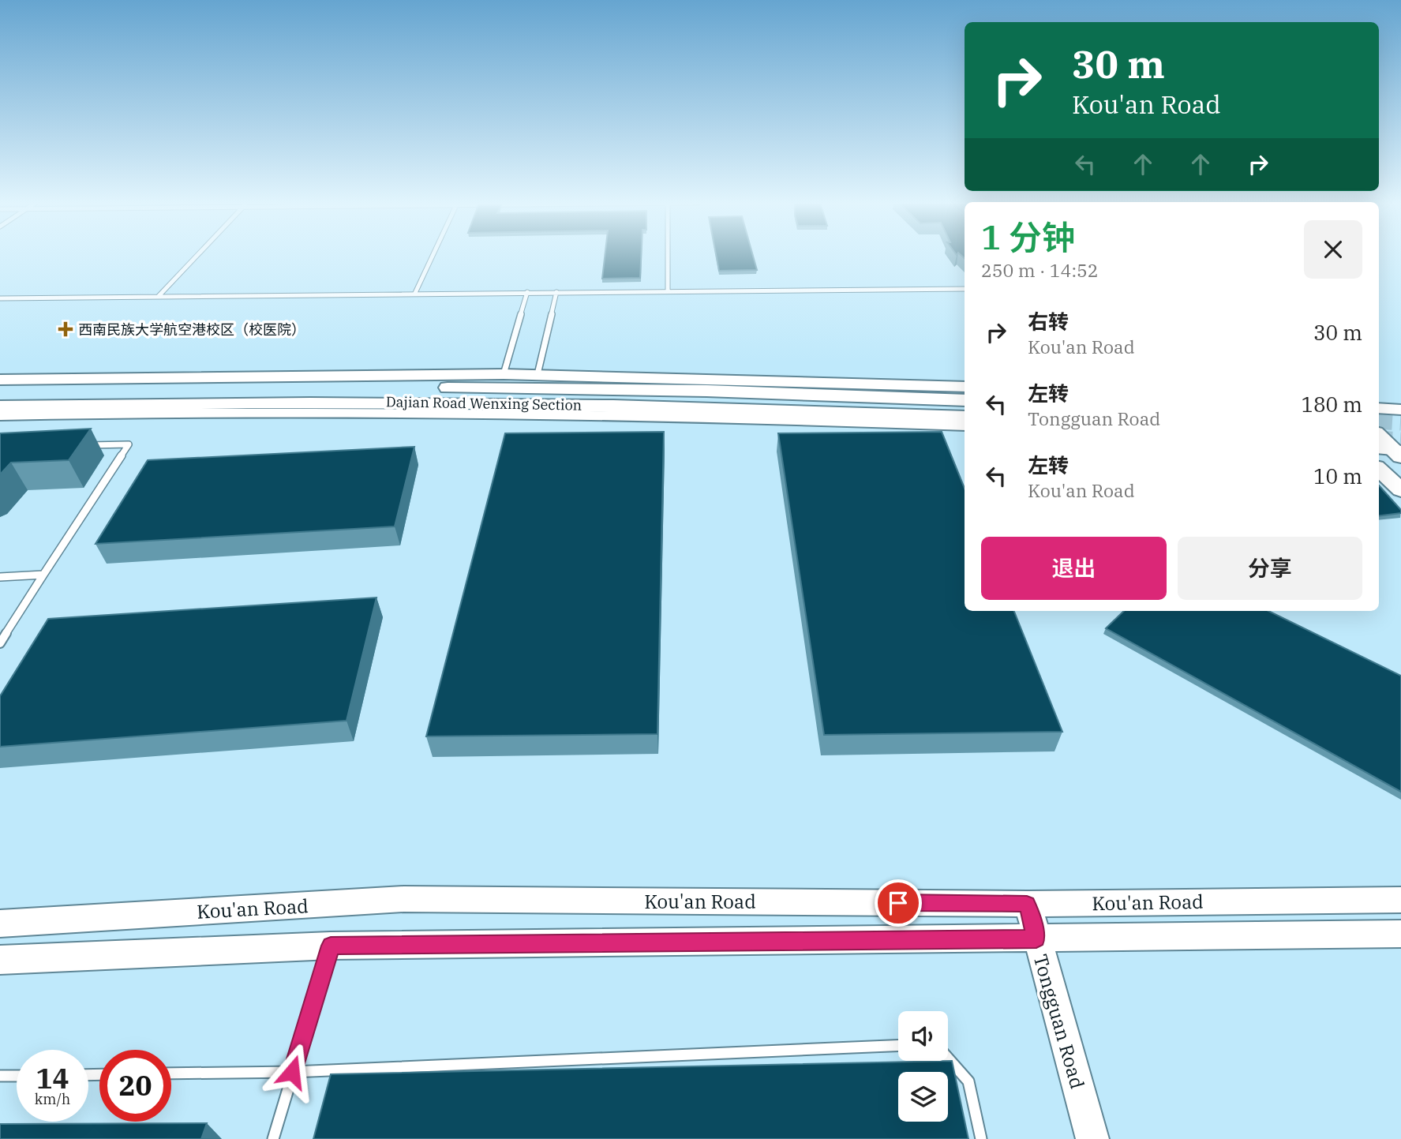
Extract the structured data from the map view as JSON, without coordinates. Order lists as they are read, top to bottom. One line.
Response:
{"streets":{"main road":["Dajian Road Wenxing Section"],"street":["Kou'an Road","Tongguan Road"]},"crossings":[["Kou'an Road","Tongguan Road"]],"places":{"health":["西南民族大学航空港校区（校医院）"]},"page":{"turn":["30 m","Kou'an Road"],"heading":["1 分钟","250 m · 14:52"],"list":[{"name":"右转","note":"Kou'an Road","value":"30 m"},{"name":"左转","note":"Tongguan Road","value":"180 m"},{"name":"左转","note":"Kou'an Road","value":"10 m"}],"buttons":["退出","分享"],"speed":"14 km/h","limit":"20"}}
